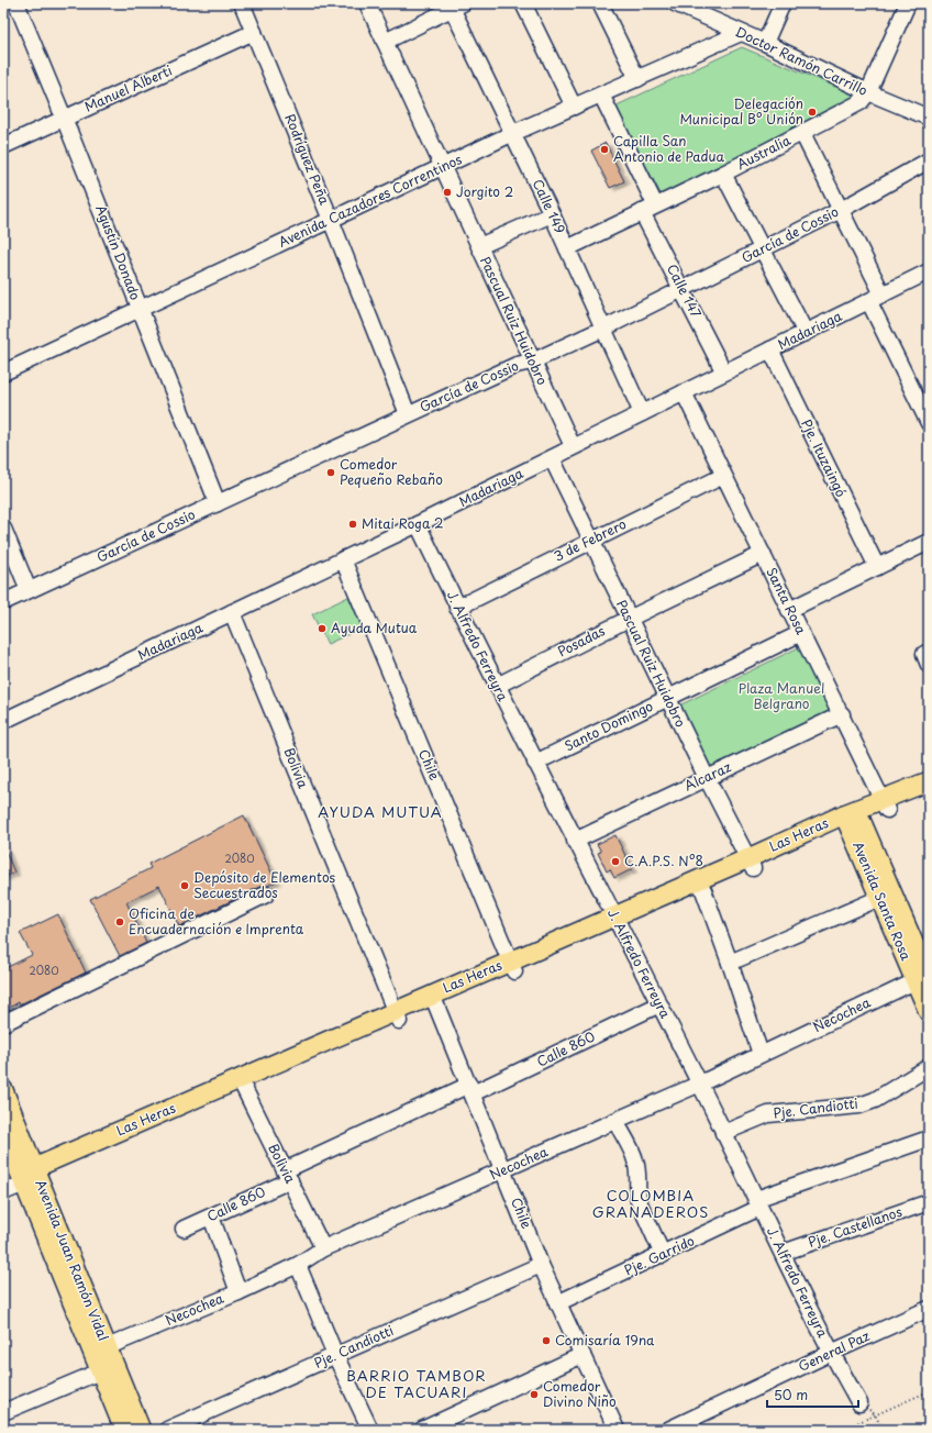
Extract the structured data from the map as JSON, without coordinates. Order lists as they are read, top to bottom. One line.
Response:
{"streets":{"main road":["Las Heras","Avenida Santa Rosa","Avenida Juan Ramón Vidal"],"street":["Doctor Ramón Carrillo","Manuel Alberti","Australia","Rodríguez Peña","Avenida Cazadores Correntinos","Calle 149","García de Cossio","Agustín Donado","Calle 147","Pascual Ruiz Huidobro","Madariaga","Pje. Ituzaingó","3 de Febrero","Santa Rosa","Posadas","J. Alfredo Ferreyra","Santo Domingo","Chile","Bolivia","Alcaraz","Necochea","Calle 860","Pje. Candiotti","Pje. Castellanos","Pje. Garrido","General Paz"]},"crossings":[["Doctor Ramón Carrillo","Australia"],["Doctor Ramón Carrillo","Avenida Cazadores Correntinos"],["Manuel Alberti","Rodríguez Peña"],["Manuel Alberti","Agustín Donado"],["Australia","Calle 149"],["Australia","Calle 147"],["Rodríguez Peña","Avenida Cazadores Correntinos"],["Rodríguez Peña","García de Cossio"],["Avenida Cazadores Correntinos","Calle 149"],["Avenida Cazadores Correntinos","Agustín Donado"],["Avenida Cazadores Correntinos","Calle 147"],["Avenida Cazadores Correntinos","Pascual Ruiz Huidobro"],["Calle 149","García de Cossio"],["Calle 149","Madariaga"],["García de Cossio","Agustín Donado"],["García de Cossio","Calle 147"],["García de Cossio","Pascual Ruiz Huidobro"],["Calle 147","Madariaga"],["Pascual Ruiz Huidobro","Madariaga"],["Pascual Ruiz Huidobro","3 de Febrero"],["Pascual Ruiz Huidobro","Posadas"],["Pascual Ruiz Huidobro","Santo Domingo"],["Pascual Ruiz Huidobro","Alcaraz"],["Pascual Ruiz Huidobro","Las Heras"],["Madariaga","Pje. Ituzaingó"],["Madariaga","Santa Rosa"],["Madariaga","J. Alfredo Ferreyra"],["Madariaga","Chile"],["Madariaga","Bolivia"],["3 de Febrero","Santa Rosa"],["3 de Febrero","J. Alfredo Ferreyra"],["Santa Rosa","Posadas"],["Santa Rosa","Santo Domingo"],["Santa Rosa","Alcaraz"],["Santa Rosa","Las Heras"],["Posadas","J. Alfredo Ferreyra"],["J. Alfredo Ferreyra","Santo Domingo"],["J. Alfredo Ferreyra","Alcaraz"],["J. Alfredo Ferreyra","Las Heras"],["J. Alfredo Ferreyra","Necochea"],["J. Alfredo Ferreyra","Calle 860"],["J. Alfredo Ferreyra","Pje. Candiotti"],["J. Alfredo Ferreyra","Pje. Castellanos"],["J. Alfredo Ferreyra","Pje. Garrido"],["J. Alfredo Ferreyra","General Paz"],["Chile","Las Heras"],["Chile","Necochea"],["Chile","Calle 860"],["Chile","Pje. Candiotti"],["Chile","Pje. Garrido"],["Bolivia","Las Heras"],["Bolivia","Necochea"],["Bolivia","Calle 860"],["Las Heras","Avenida Santa Rosa"],["Las Heras","Avenida Juan Ramón Vidal"],["Avenida Santa Rosa","Necochea"],["Necochea","Avenida Juan Ramón Vidal"]],"districts":["AYUDA MUTUA","COLOMBIA GRANADEROS","BARRIO TAMBOR DE TACUARI"],"parks":["Plaza Manuel Belgrano"],"places":["Delegación Municipal Bº Unión","Capilla San Antonio de Padua","Jorgito 2","Comedor Pequeño Rebaño","Mitai Roga 2","Ayuda Mutua","C.A.P.S. Nº8","Depósito de Elementos Secuestrados","Oficina de Encuadernación e Imprenta","Comisaría 19na","Comedor Divino Niño"],"house_numbers":["2080","2080"],"scale_bar":"50 m"}
